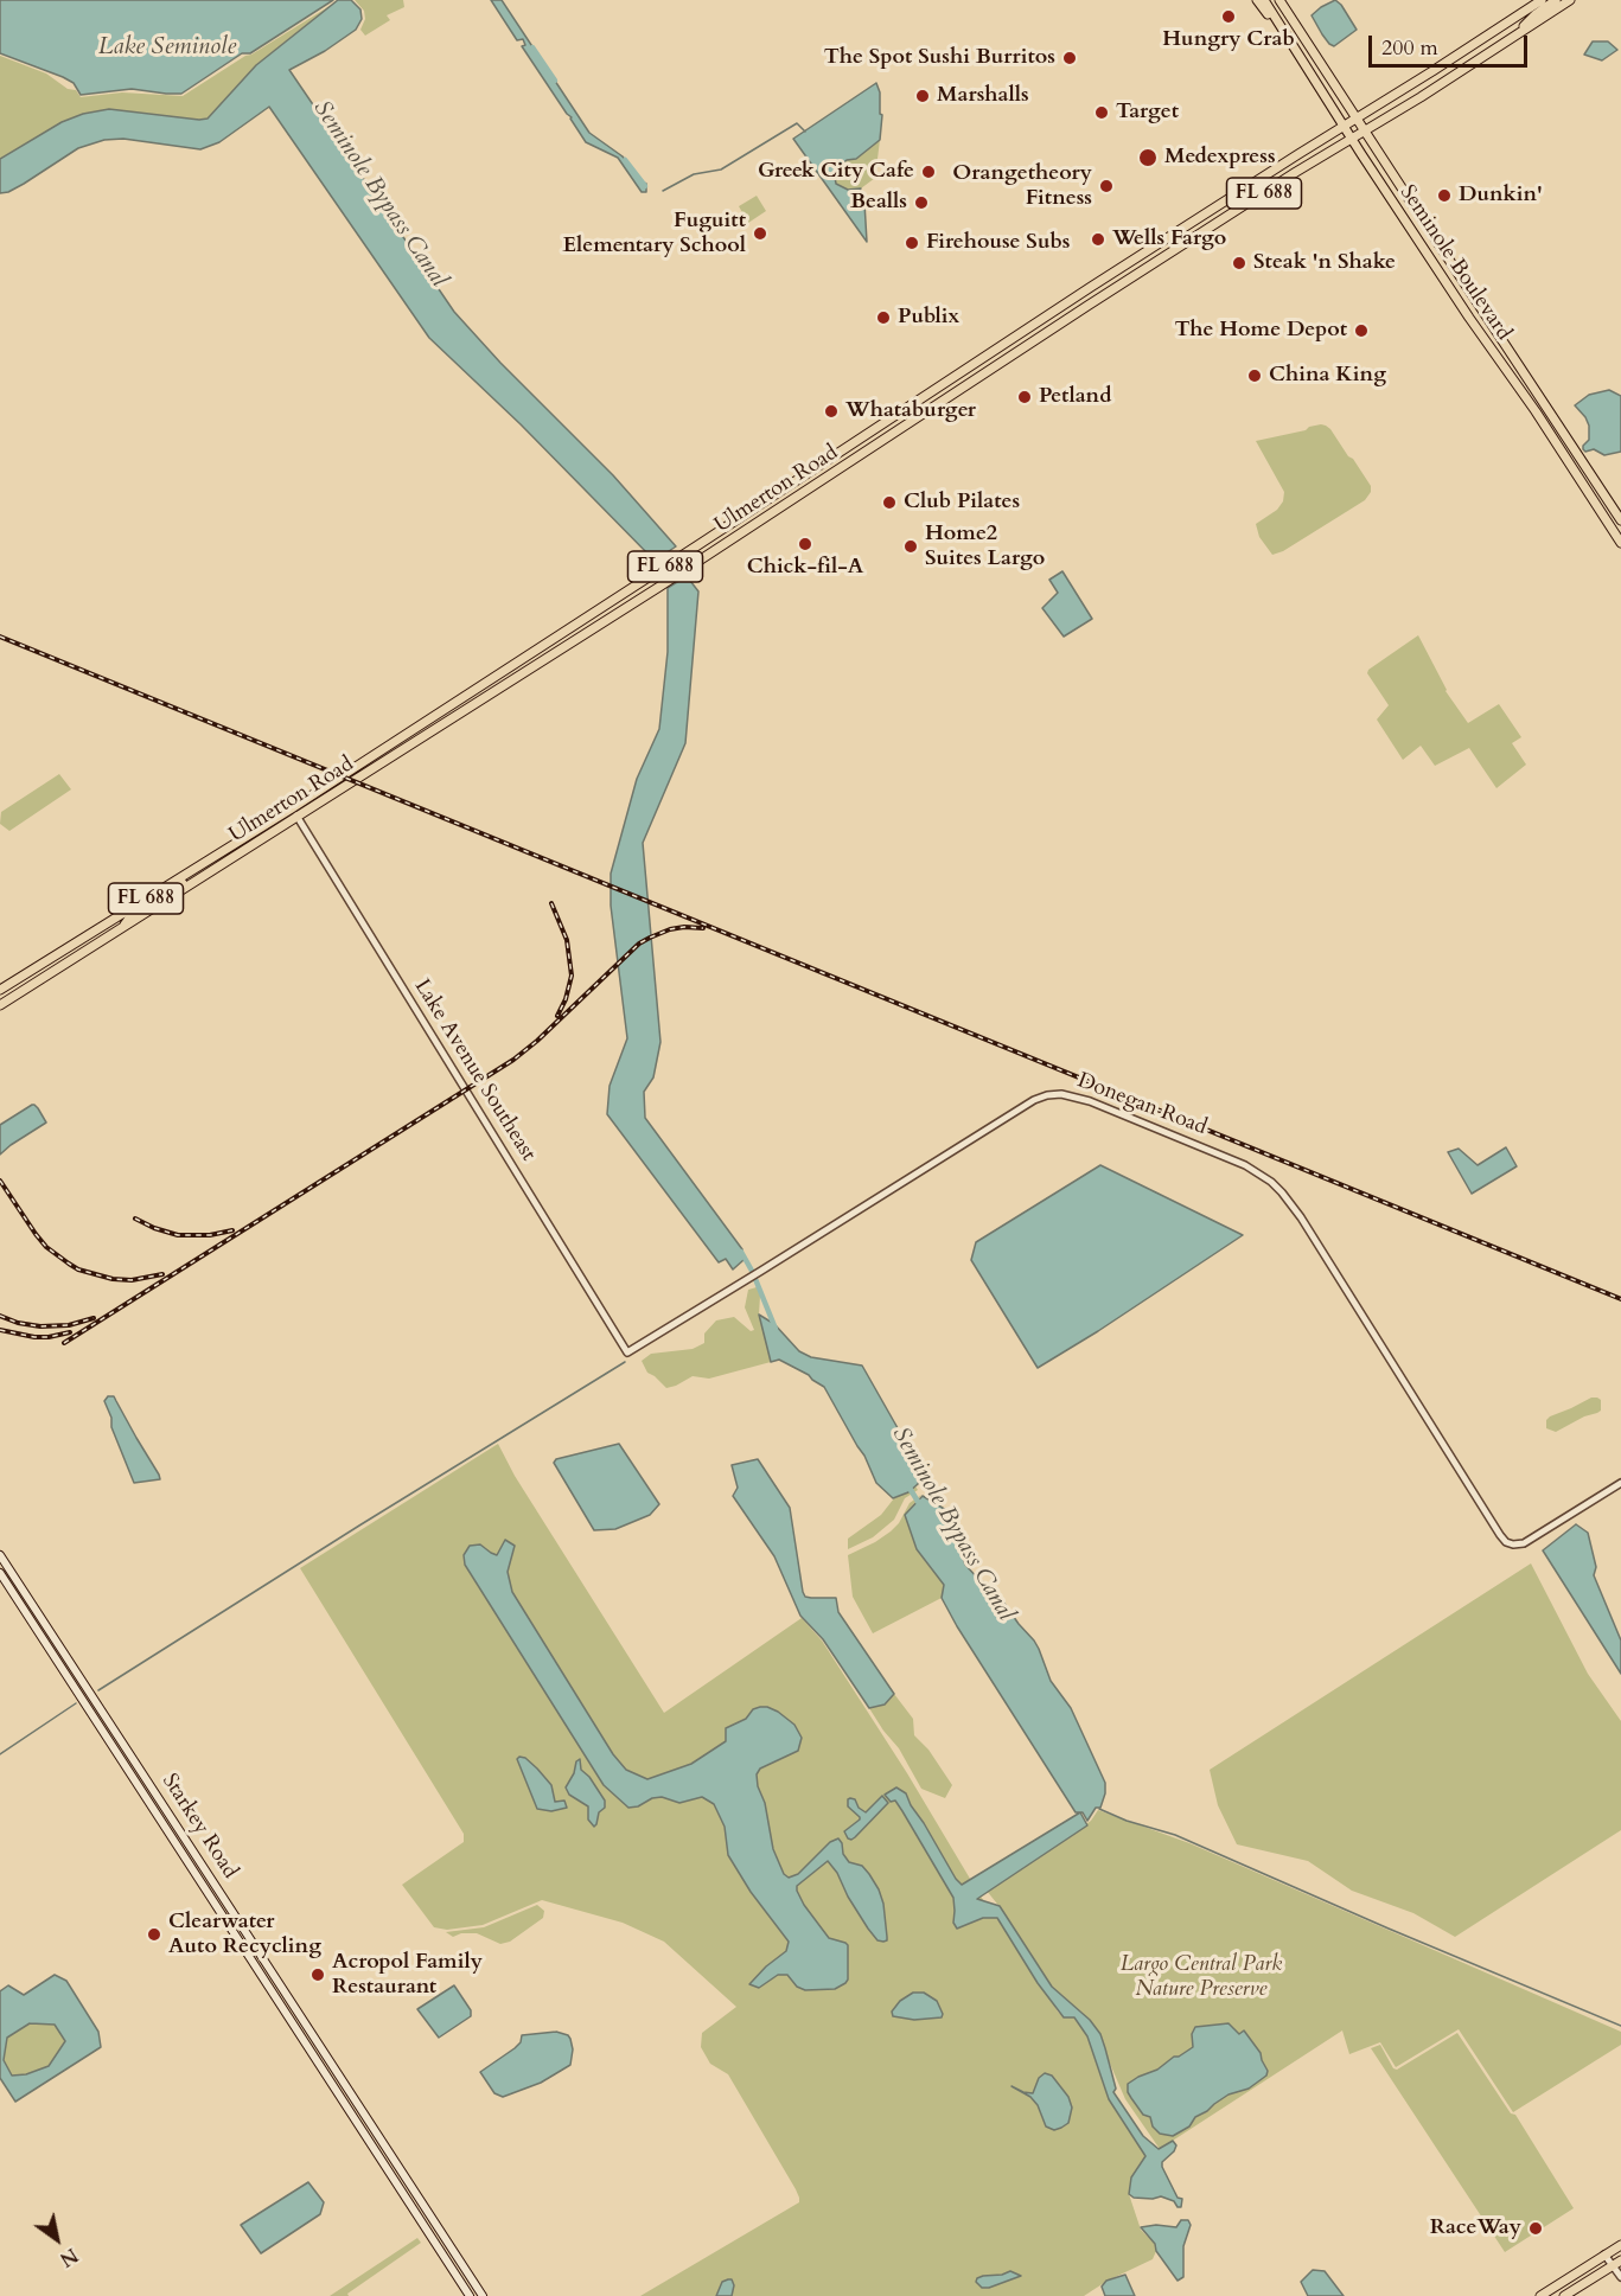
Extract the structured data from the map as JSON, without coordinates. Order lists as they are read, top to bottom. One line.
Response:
{"streets":{"main road":["FL 688","Seminole Boulevard","Ulmerton Road","Starkey Road"],"street":["Lake Avenue Southeast","Donegan Road"]},"crossings":[["Seminole Boulevard","Ulmerton Road"],["Ulmerton Road","Lake Avenue Southeast"],["Lake Avenue Southeast","Donegan Road"]],"water":["Lake Seminole","Seminole Bypass Canal"],"parks":["Largo Central Park Nature Preserve"],"places":["Hungry Crab","The Spot Sushi Burritos","Marshalls","Target","Medexpress","Greek City Cafe","Orangetheory Fitness","Dunkin'","Bealls","Fuguitt Elementary School","Wells Fargo","Firehouse Subs","Steak 'n Shake","Publix","The Home Depot","China King","Petland","Whataburger","Club Pilates","Chick-fil-A","Home2 Suites Largo","Clearwater Auto Recycling","Acropol Family Restaurant","RaceWay"],"scale_bar":"200 m","north":"bottom right"}
